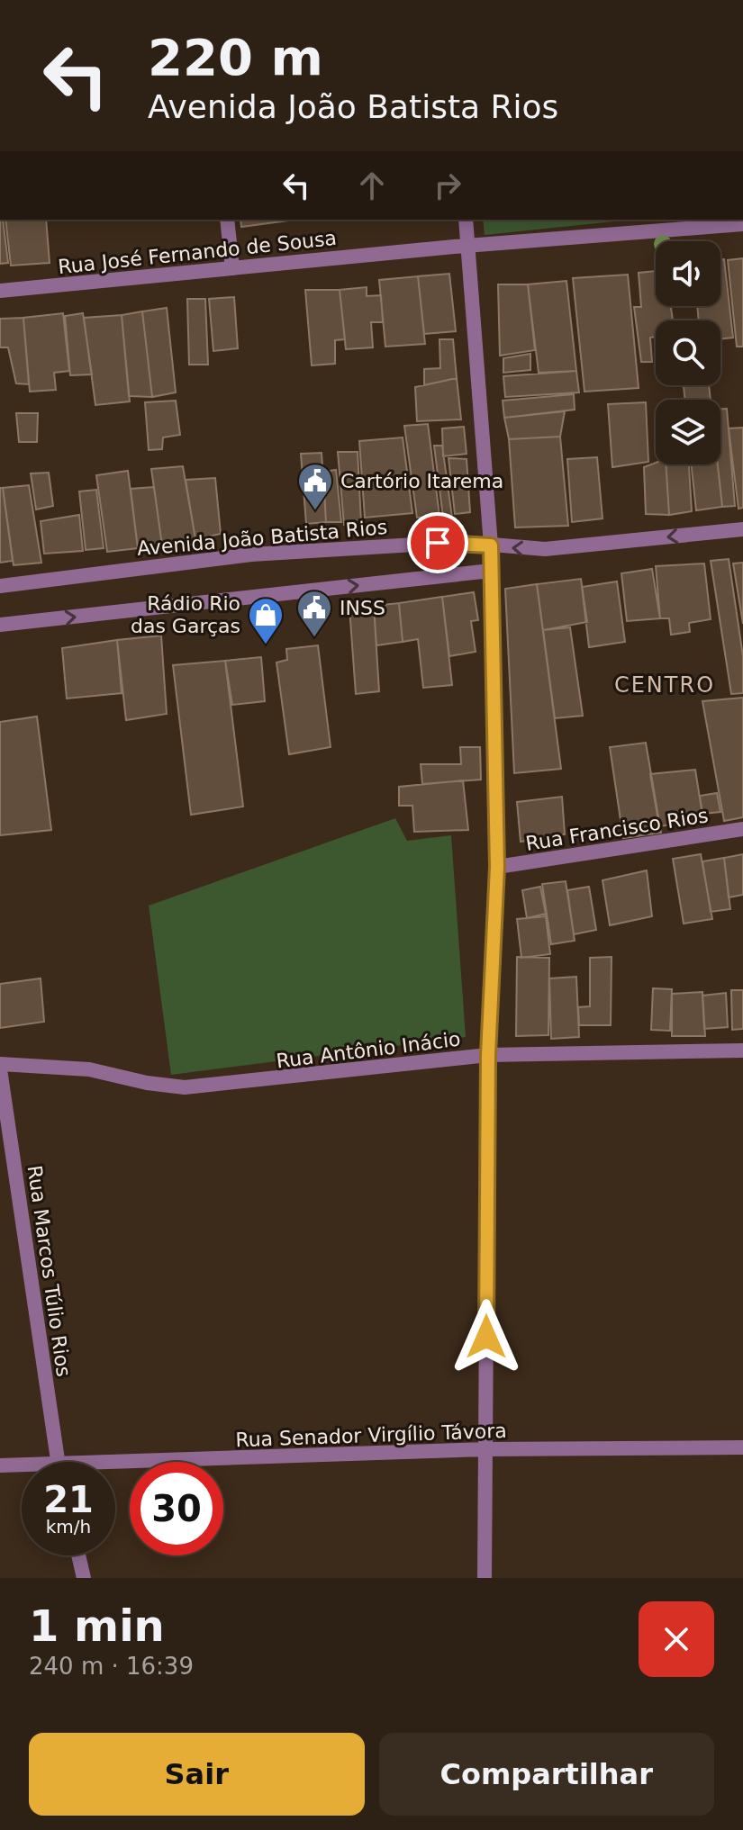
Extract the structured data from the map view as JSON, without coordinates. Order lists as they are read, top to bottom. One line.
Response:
{"streets":{"street":["Rua José Fernando de Sousa","Avenida João Batista Rios","Rua Francisco Rios","Rua Antônio Inácio","Rua Marcos Túlio Rios","Rua Senador Virgílio Távora"]},"districts":["CENTRO"],"places":{"public building":["Cartório Itarema","INSS"],"shop":["Rádio Rio das Garças"]},"page":{"turn":["220 m","Avenida João Batista Rios"],"speed":"21 km/h","limit":"30","heading":["1 min","240 m · 16:39"],"buttons":["Sair","Compartilhar"]}}
